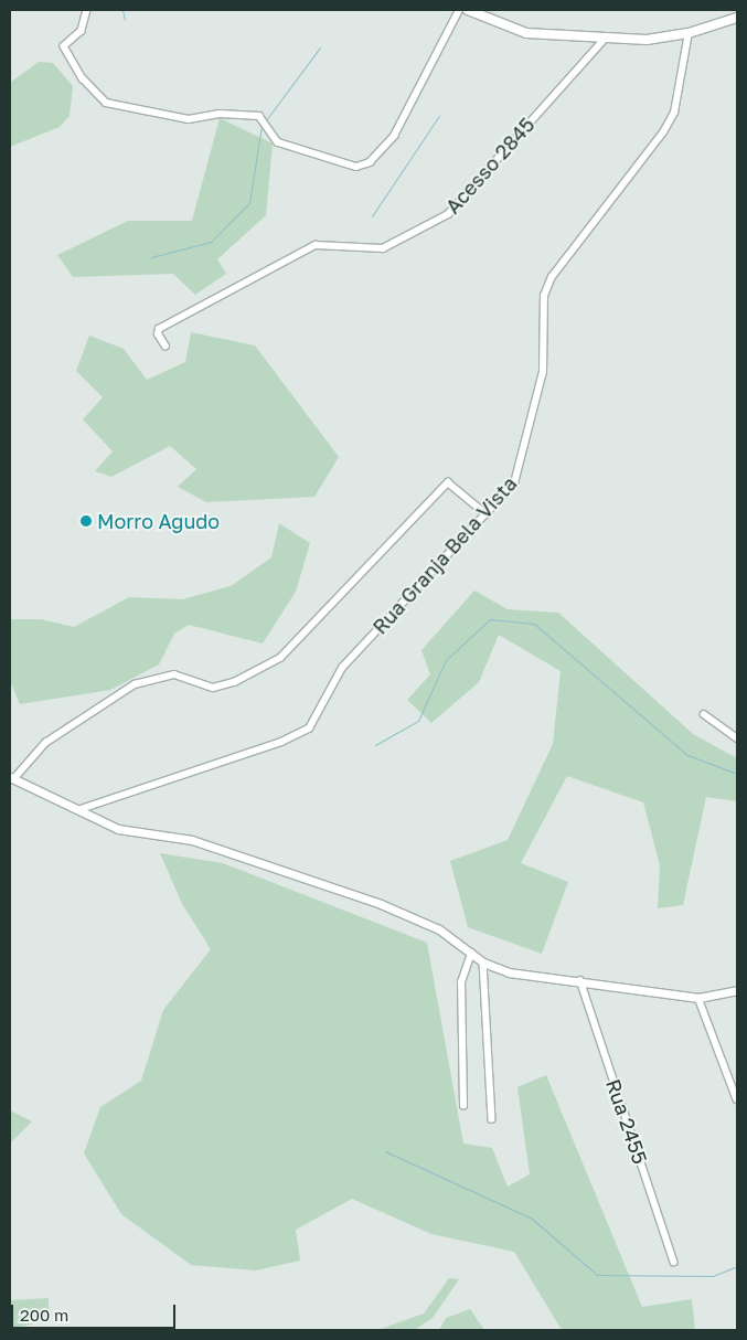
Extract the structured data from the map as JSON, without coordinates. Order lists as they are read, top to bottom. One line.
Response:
{"streets":{"street":["Acesso 2845","Rua Granja Bela Vista","Rua 2455"]},"places":["Morro Agudo"],"scale_bar":"200 m"}
